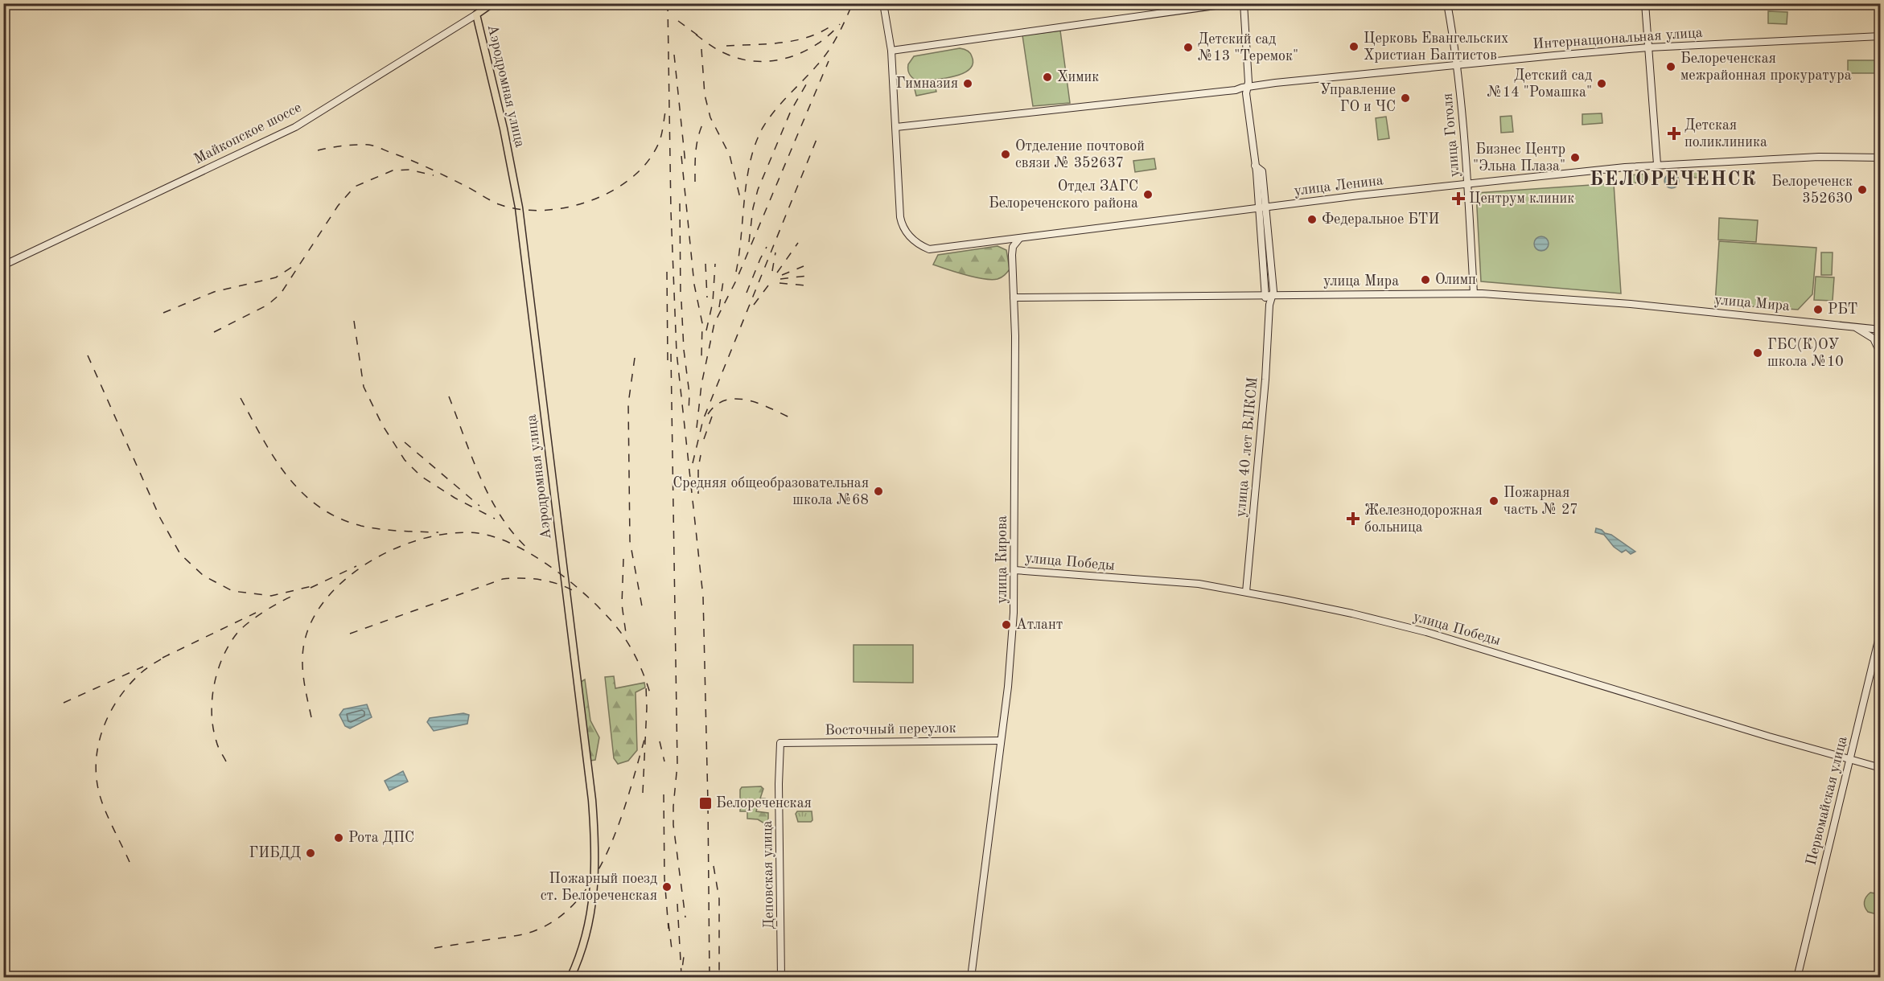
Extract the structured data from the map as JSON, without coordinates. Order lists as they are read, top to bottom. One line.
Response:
{"streets":{"main road":["Аэродромная улица","Майкопское шоссе"],"street":["Интернациональная улица","улица Гоголя","улица Ленина","улица Мира","улица 40 лет ВЛКСМ","улица Кирова","улица Победы","Восточный переулок","Первомайская улица","Деповская улица"]},"crossings":[["Интернациональная улица","улица Гоголя"],["Интернациональная улица","улица Ленина"],["Интернациональная улица","улица 40 лет ВЛКСМ"],["Аэродромная улица","Майкопское шоссе"],["улица Гоголя","улица Ленина"],["улица Гоголя","улица Мира"],["улица Ленина","улица 40 лет ВЛКСМ"],["улица Ленина","улица Кирова"],["улица Мира","улица 40 лет ВЛКСМ"],["улица Мира","улица Кирова"],["улица 40 лет ВЛКСМ","улица Победы"],["улица Кирова","улица Победы"],["улица Кирова","Восточный переулок"],["улица Победы","Первомайская улица"],["Восточный переулок","Деповская улица"]],"districts":["БЕЛОРЕЧЕНСК"],"places":{"other":["Церковь Евангельских Христиан Баптистов","Детский сад №13 \"Теремок\"","Белореченская межрайонная прокуратура","Химик","Гимназия","Детский сад №14 \"Ромашка\"","Управление ГО и ЧС","Отделение почтовой связи № 352637","Бизнес Центр \"Эльна Плаза\"","Белореченск 352630","Отдел ЗАГС Белореченского района","Федеральное БТИ","Олимп","РБТ","ГБС(К)ОУ школа №10","Средняя общеобразовательная школа №68","Пожарная часть № 27","Атлант","Рота ДПС","ГИБДД","Пожарный поезд ст. Белореченская"],"health":["Детская поликлиника","Центрум клиник","Железнодорожная больница"],"transit":["Белореченская"]}}
